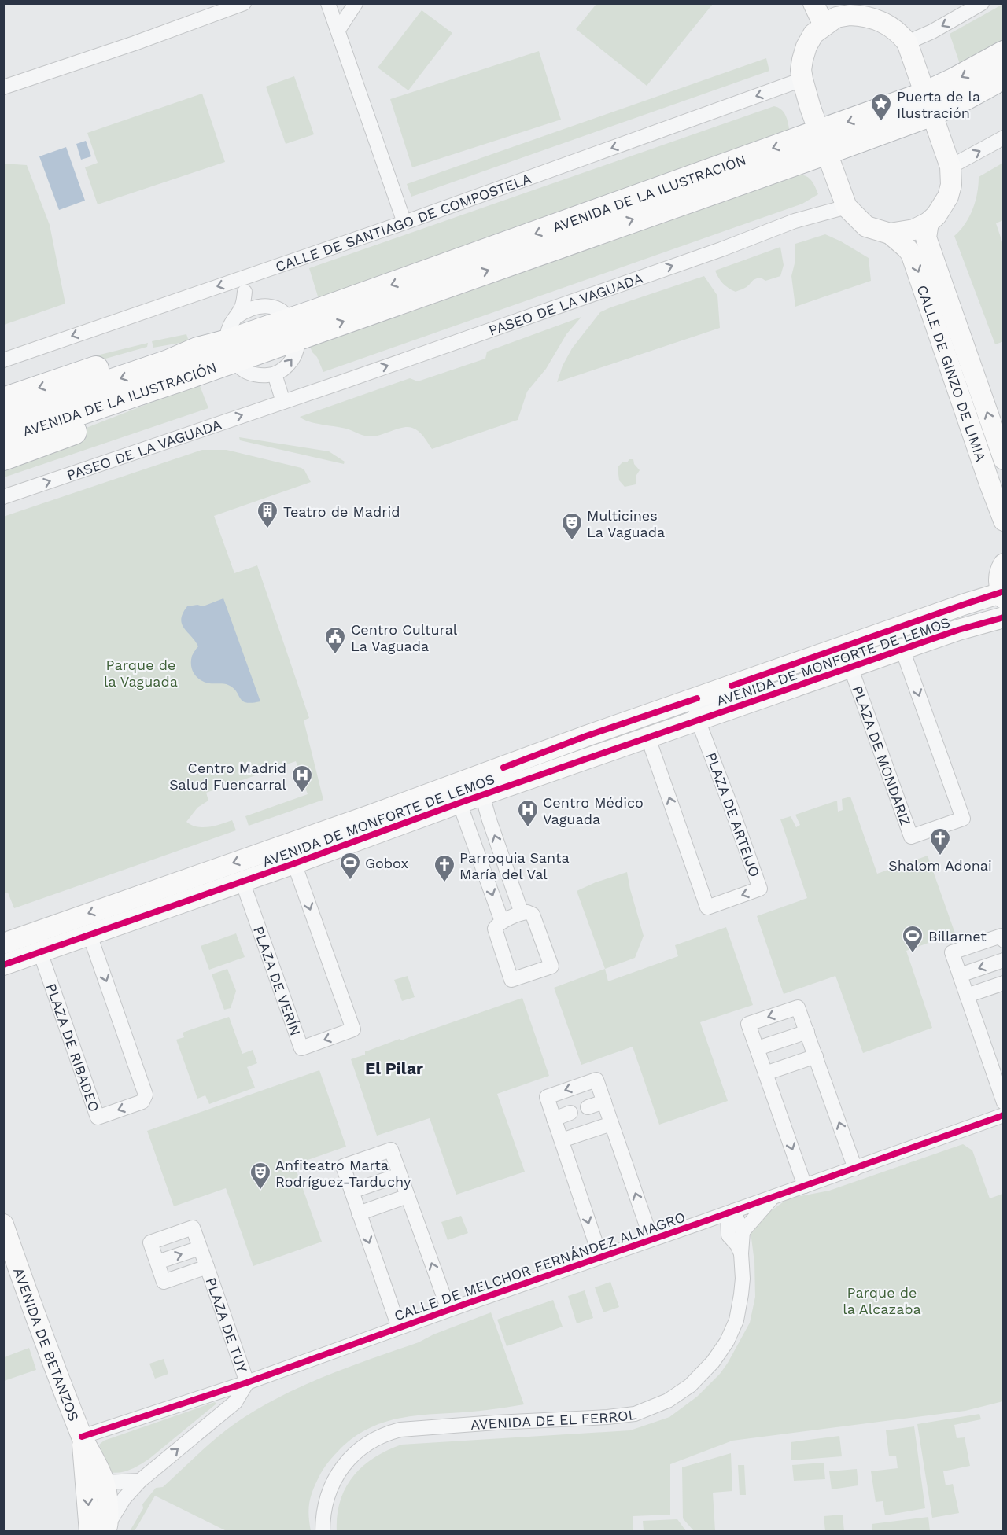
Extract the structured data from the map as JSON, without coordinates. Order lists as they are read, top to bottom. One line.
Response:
{"streets":{"highway":["AVENIDA DE LA ILUSTRACIÓN"],"street":["CALLE DE SANTIAGO DE COMPOSTELA","PASEO DE LA VAGUADA","CALLE DE GINZO DE LIMIA","AVENIDA DE MONFORTE DE LEMOS","PLAZA DE MONDARIZ","PLAZA DE ARTEIJO","PLAZA DE VERÍN","PLAZA DE RIBADEO","CALLE DE MELCHOR FERNÁNDEZ ALMAGRO","PLAZA DE TUY","AVENIDA DE BETANZOS","AVENIDA DE EL FERROL"]},"crossings":[["AVENIDA DE LA ILUSTRACIÓN","CALLE DE SANTIAGO DE COMPOSTELA"],["AVENIDA DE LA ILUSTRACIÓN","PASEO DE LA VAGUADA"],["AVENIDA DE LA ILUSTRACIÓN","CALLE DE GINZO DE LIMIA"],["PASEO DE LA VAGUADA","CALLE DE GINZO DE LIMIA"],["AVENIDA DE MONFORTE DE LEMOS","PLAZA DE MONDARIZ"],["AVENIDA DE MONFORTE DE LEMOS","PLAZA DE ARTEIJO"],["AVENIDA DE MONFORTE DE LEMOS","PLAZA DE VERÍN"],["AVENIDA DE MONFORTE DE LEMOS","PLAZA DE RIBADEO"],["CALLE DE MELCHOR FERNÁNDEZ ALMAGRO","PLAZA DE TUY"],["CALLE DE MELCHOR FERNÁNDEZ ALMAGRO","AVENIDA DE BETANZOS"],["CALLE DE MELCHOR FERNÁNDEZ ALMAGRO","AVENIDA DE EL FERROL"]],"one_way":["CALLE DE SANTIAGO DE COMPOSTELA","PASEO DE LA VAGUADA"],"districts":["El Pilar"],"parks":["Parque de la Vaguada","Parque de la Alcazaba"],"places":{"place":["Puerta de la Ilustración"],"building":["Teatro de Madrid"],"theatre":["Multicines La Vaguada","Anfiteatro Marta Rodríguez-Tarduchy"],"public building":["Centro Cultural La Vaguada"],"hospital":["Centro Madrid Salud Fuencarral","Centro Médico Vaguada"],"church":["Shalom Adonai","Parroquia Santa María del Val"],"sports":["Gobox","Billarnet"]}}
